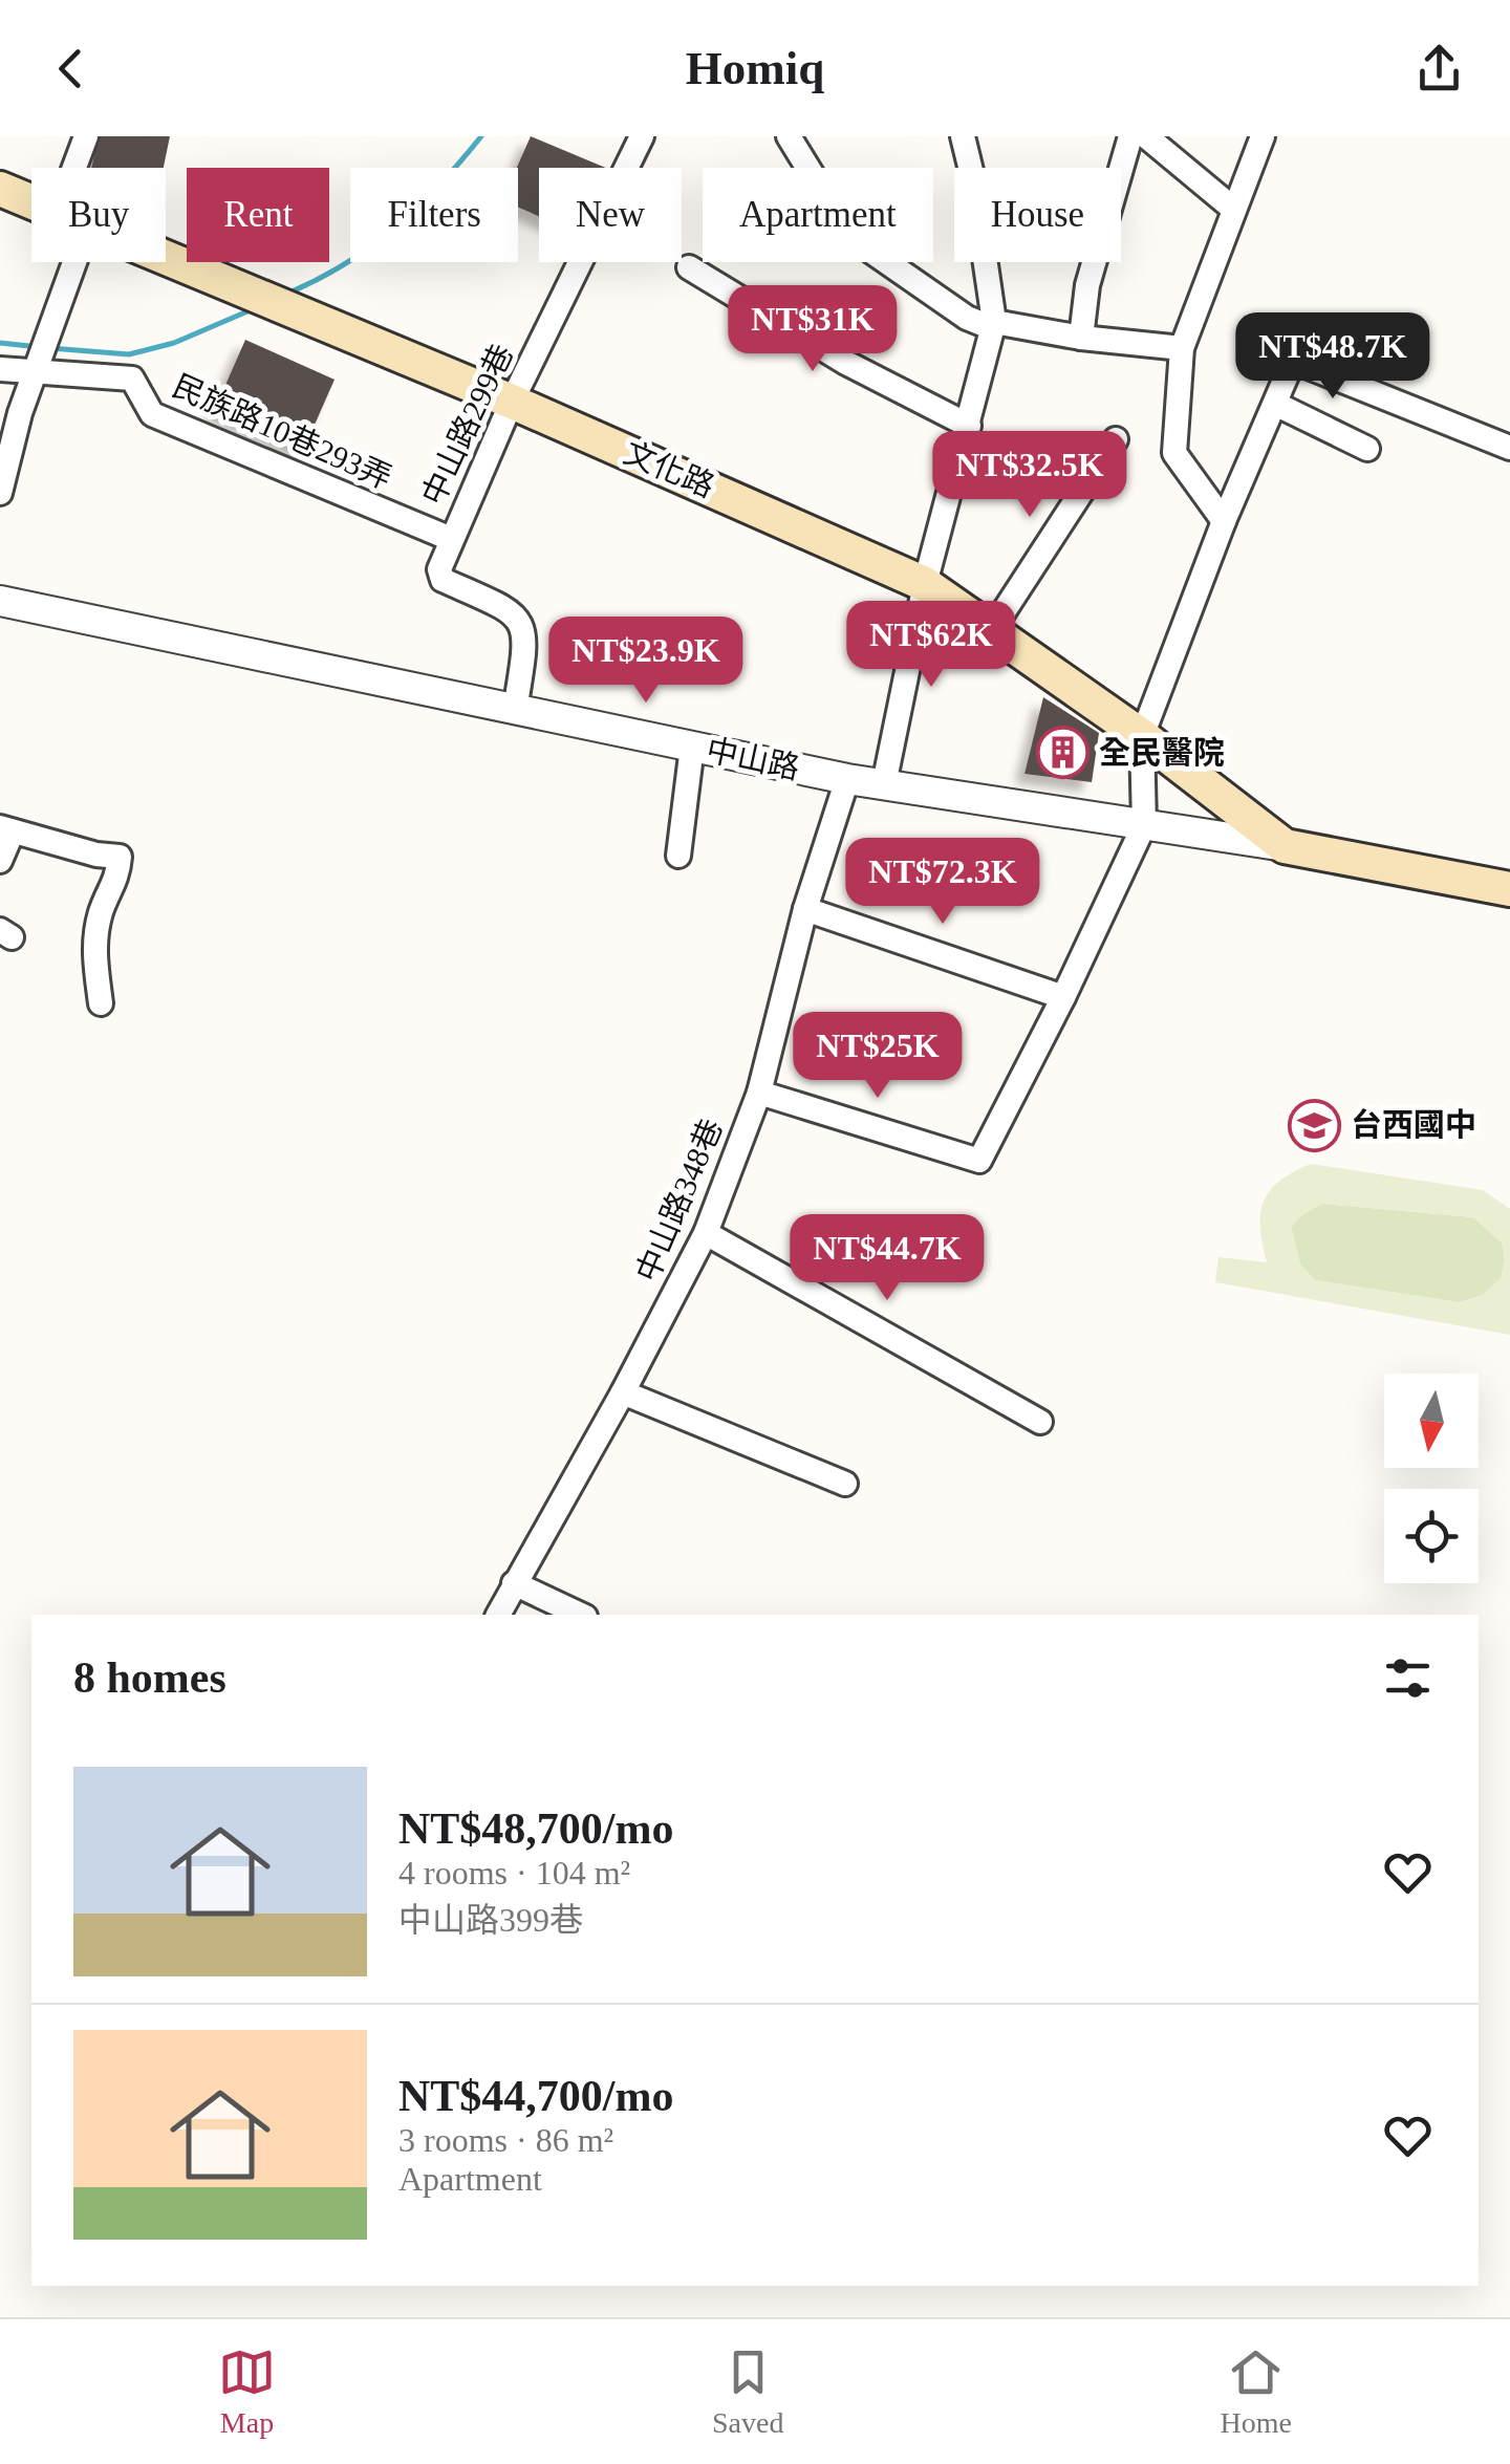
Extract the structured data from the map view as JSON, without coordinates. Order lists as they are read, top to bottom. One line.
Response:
{"streets":{"main road":["文化路","中山路"],"street":["中山路299巷","民族路10巷293弄","中山路348巷"]},"crossings":[["中山路299巷","民族路10巷293弄"],["中山路299巷","文化路"],["中山路299巷","中山路"],["文化路","中山路"],["中山路","中山路348巷"]],"places":{"building":["全民醫院"],"school or university":["台西國中"]},"north":"bottom","page":{"header":"Homiq","chip":["Buy","Rent","Filters","New","Apartment","House"],"price":["NT$31K","NT$48.7K","NT$32.5K","NT$62K","NT$23.9K","NT$72.3K","NT$25K","NT$44.7K"],"heading":"8 homes","list":[{"name":"NT$48,700/mo","note":"4 rooms · 104 m² · 中山路399巷"},{"name":"NT$44,700/mo","note":"3 rooms · 86 m² · Apartment"}],"tabs":["Map","Saved","Home"]}}
